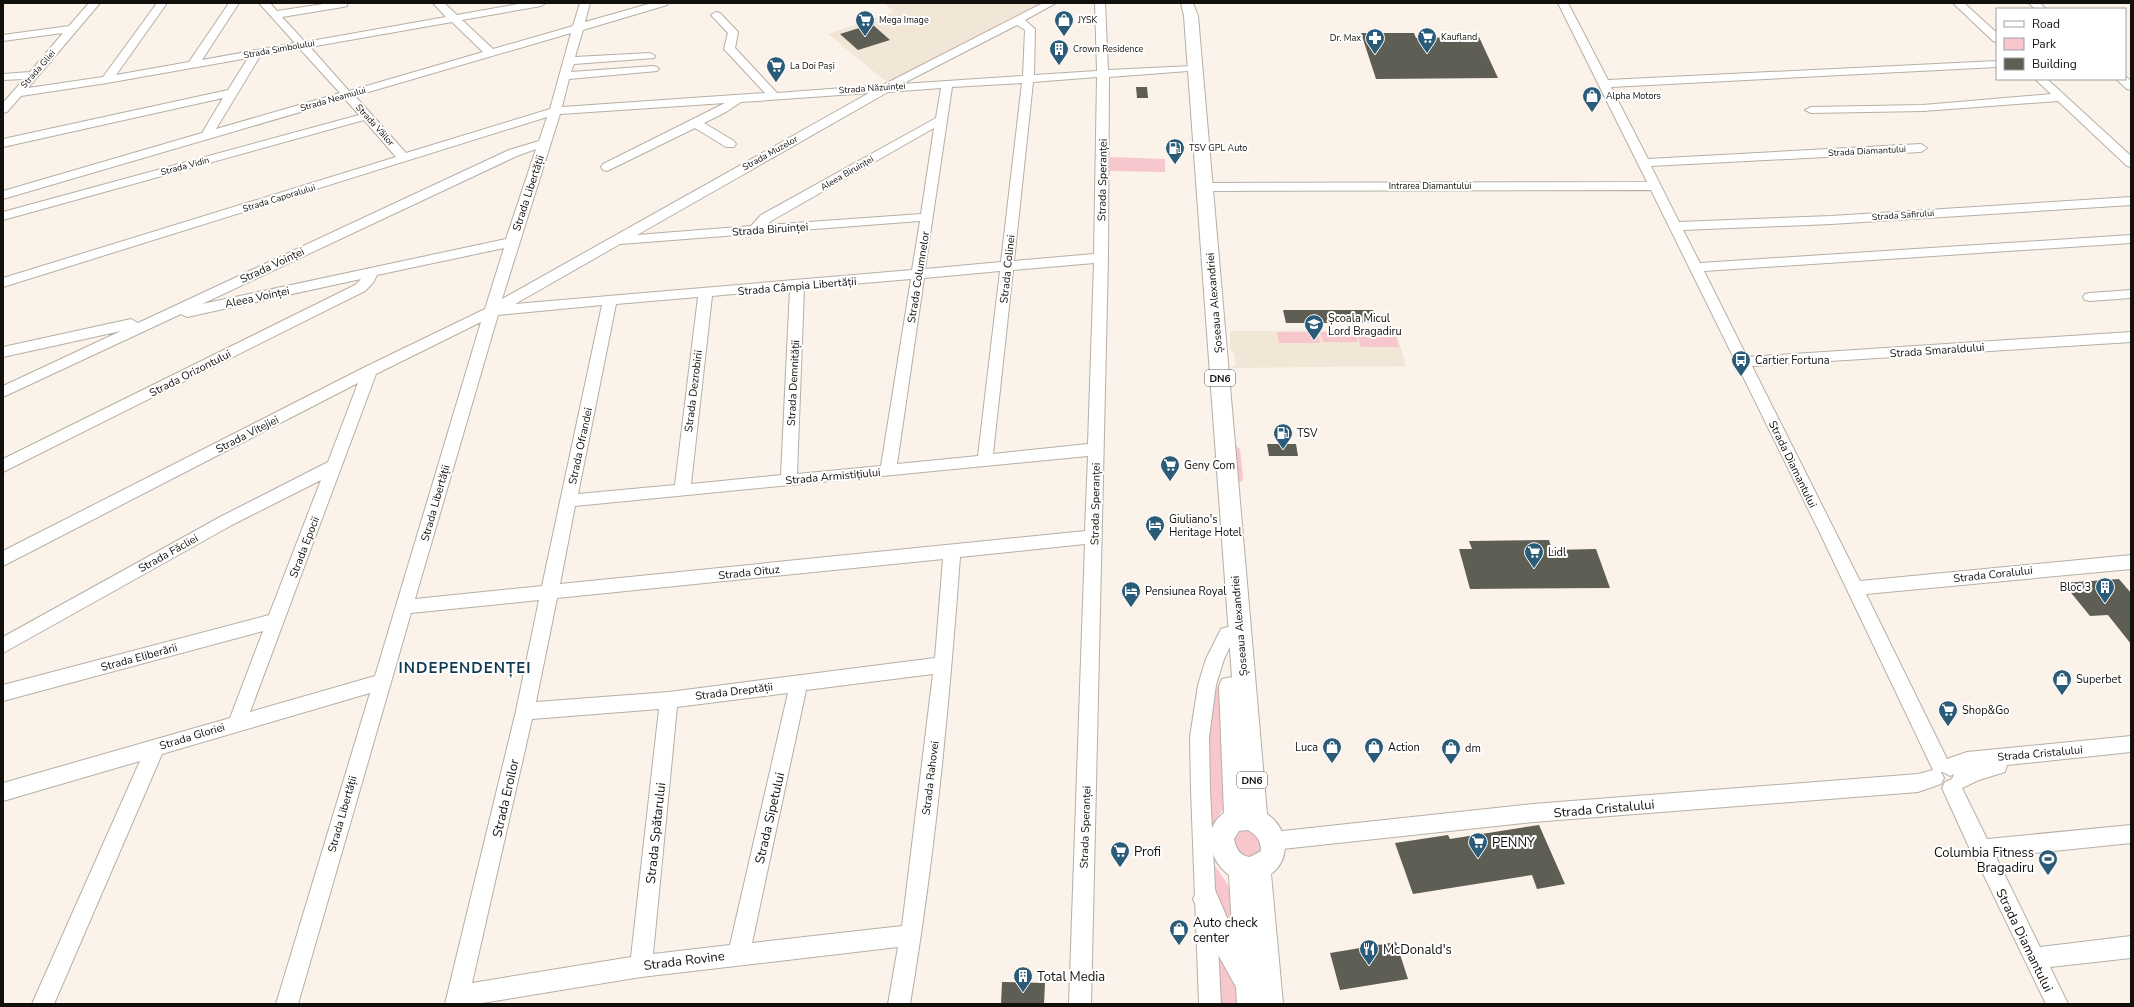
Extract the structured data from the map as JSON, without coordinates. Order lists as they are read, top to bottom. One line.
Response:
{"streets":{"main road":["Șoseaua Alexandriei","DN6"],"street":["Strada Simbolului","Strada Gliei","Strada Năzuinței","Strada Neamului","Strada Văilor","Strada Diamantului","Strada Muzelor","Strada Vidin","Aleea Biruinței","Strada Speranței","Intrarea Diamantului","Strada Libertății","Strada Caporalului","Strada Safirului","Strada Biruinței","Strada Voinței","Strada Colinei","Strada Columnelor","Strada Câmpia Libertății","Aleea Voinței","Strada Smaraldului","Strada Orizontului","Strada Demnității","Strada Dezrobirii","Strada Vitejiei","Strada Ofrandei","Strada Armistițiului","Strada Epocii","Strada Făcliei","Strada Oituz","Strada Coralului","Strada Eliberării","Strada Dreptății","Strada Gloriei","Strada Cristalului","Strada Rahovei","Strada Eroilor","Strada Sipetului","Strada Spătarului","Strada Rovine"]},"crossings":[["Strada Simbolului","Strada Gliei"],["Strada Simbolului","Strada Văilor"],["Strada Năzuinței","Strada Muzelor"],["Strada Năzuinței","Strada Speranței"],["Strada Năzuinței","Strada Libertății"],["Strada Năzuinței","Strada Caporalului"],["Strada Năzuinței","Strada Colinei"],["Strada Năzuinței","Strada Columnelor"],["Strada Năzuinței","Șoseaua Alexandriei"],["Strada Neamului","Strada Văilor"],["Strada Neamului","Strada Libertății"],["Strada Văilor","Strada Vidin"],["Strada Văilor","Strada Caporalului"],["Strada Diamantului","Intrarea Diamantului"],["Strada Diamantului","Strada Safirului"],["Strada Diamantului","Strada Smaraldului"],["Strada Diamantului","Strada Coralului"],["Strada Diamantului","Strada Cristalului"],["Strada Muzelor","Strada Libertății"],["Strada Muzelor","Strada Biruinței"],["Strada Muzelor","Strada Colinei"],["Strada Muzelor","Strada Câmpia Libertății"],["Strada Muzelor","Strada Vitejiei"],["Aleea Biruinței","Strada Biruinței"],["Aleea Biruinței","Strada Columnelor"],["Strada Speranței","Strada Câmpia Libertății"],["Strada Speranței","Strada Armistițiului"],["Strada Speranței","Strada Oituz"],["Intrarea Diamantului","Șoseaua Alexandriei"],["Strada Libertății","Strada Caporalului"],["Strada Libertății","Strada Voinței"],["Strada Libertății","Strada Câmpia Libertății"],["Strada Libertății","Aleea Voinței"],["Strada Libertății","Strada Vitejiei"],["Strada Libertății","Strada Oituz"],["Strada Libertății","Strada Gloriei"],["Strada Biruinței","Strada Columnelor"],["Strada Voinței","Aleea Voinței"],["Strada Colinei","Strada Câmpia Libertății"],["Strada Colinei","Strada Armistițiului"],["Strada Columnelor","Strada Câmpia Libertății"],["Strada Columnelor","Strada Armistițiului"],["Strada Câmpia Libertății","Strada Demnității"],["Strada Câmpia Libertății","Strada Dezrobirii"],["Strada Câmpia Libertății","Strada Vitejiei"],["Strada Câmpia Libertății","Strada Ofrandei"],["Aleea Voinței","Strada Orizontului"],["Șoseaua Alexandriei","Strada Cristalului"],["Strada Demnității","Strada Armistițiului"],["Strada Dezrobirii","Strada Armistițiului"],["Strada Vitejiei","Strada Epocii"],["Strada Ofrandei","Strada Armistițiului"],["Strada Ofrandei","Strada Oituz"],["Strada Ofrandei","Strada Eroilor"],["Strada Epocii","Strada Făcliei"],["Strada Epocii","Strada Eliberării"],["Strada Epocii","Strada Gloriei"],["Strada Oituz","Strada Rahovei"],["Strada Oituz","Strada Eroilor"],["Strada Dreptății","Strada Rahovei"],["Strada Dreptății","Strada Eroilor"],["Strada Dreptății","Strada Sipetului"],["Strada Dreptății","Strada Spătarului"],["Strada Rahovei","Strada Rovine"],["Strada Eroilor","Strada Rovine"],["Strada Sipetului","Strada Rovine"],["Strada Spătarului","Strada Rovine"]],"districts":["INDEPENDENȚEI"],"places":{"supermarket":["Mega Image","Kaufland","La Doi Pași","Geny Com","Lidl","Shop&Go","PENNY","Profi"],"shop":["JYSK","Alpha Motors","Superbet","Luca","Action","dm","Auto check center"],"pharmacy":["Dr. Max"],"building":["Crown Residence","Bloc 3","Total Media"],"fuel station":["TSV GPL Auto","TSV"],"school or university":["Școala Micul Lord Bragadiru"],"bus stop":["Cartier Fortuna"],"hotel":["Giuliano's Heritage Hotel","Pensiunea Royal"],"sports":["Columbia Fitness Bragadiru"],"restaurant":["McDonald's"]},"legend":["Road","Park","Building"]}
